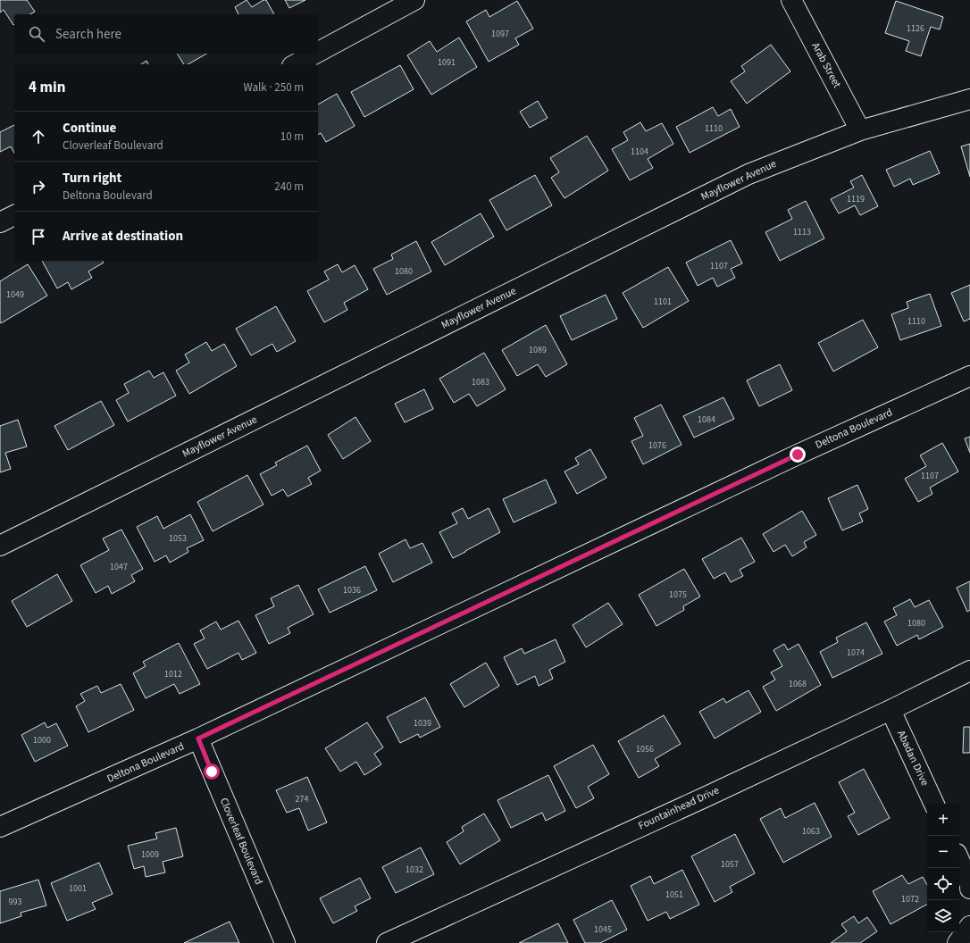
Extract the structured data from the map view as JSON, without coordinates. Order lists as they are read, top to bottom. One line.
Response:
{"streets":{"street":["Arab Street","Mayflower Avenue","Deltona Boulevard","Abadan Drive","Fountainhead Drive","Cloverleaf Boulevard"]},"crossings":[["Arab Street","Mayflower Avenue"],["Deltona Boulevard","Cloverleaf Boulevard"],["Abadan Drive","Fountainhead Drive"]],"house_numbers":["1126","1097","1091","1110","1104","1119","1113","1107","1080","1049","1101","1110","1089","1083","1084","1076","1107","1053","1047","1036","1075","1080","1074","1012","1068","1039","1000","1056","274","1063","1009","1057","1032","1001","1051","1072","993","1045"],"page":{"search":"Search here","heading":["4 min","Walk · 250 m"],"list":[["Continue","Cloverleaf Boulevard","10 m"],["Turn right","Deltona Boulevard","240 m"],"Arrive at destination"],"map_buttons":["+","−"]}}
